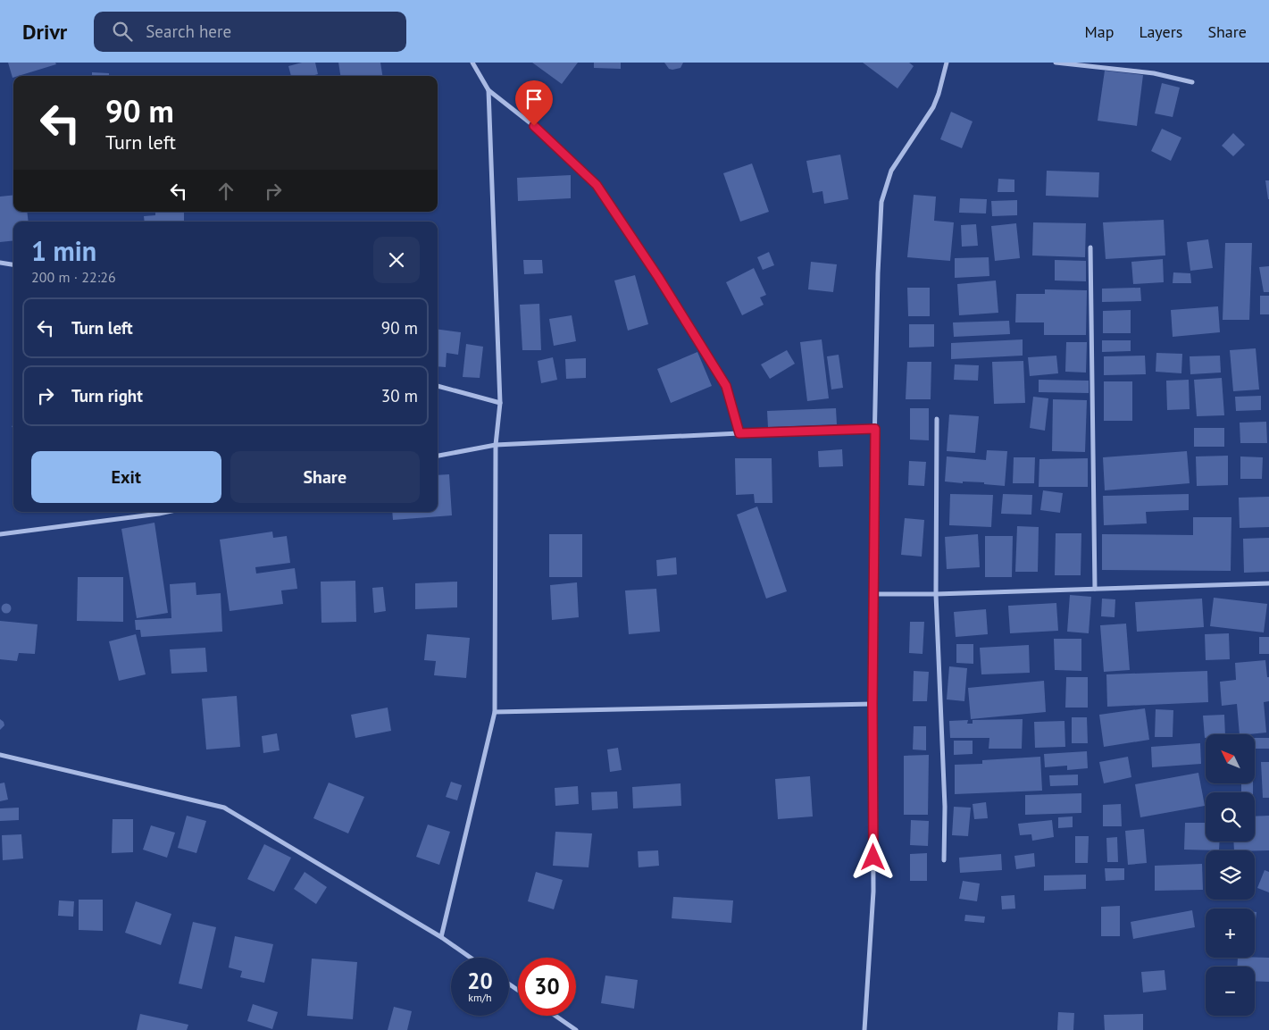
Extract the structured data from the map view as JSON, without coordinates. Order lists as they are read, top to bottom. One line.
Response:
{"north":"top left","page":{"header":"Drivr","search":"Search here","nav":["Map","Layers","Share"],"turn":["90 m","Turn left"],"heading":["1 min","200 m · 22:26"],"list":[{"name":"Turn left","value":"90 m"},{"name":"Turn right","value":"30 m"}],"buttons":["Exit","Share"],"map_buttons":["+","−"],"speed":"20 km/h","limit":"30"}}
